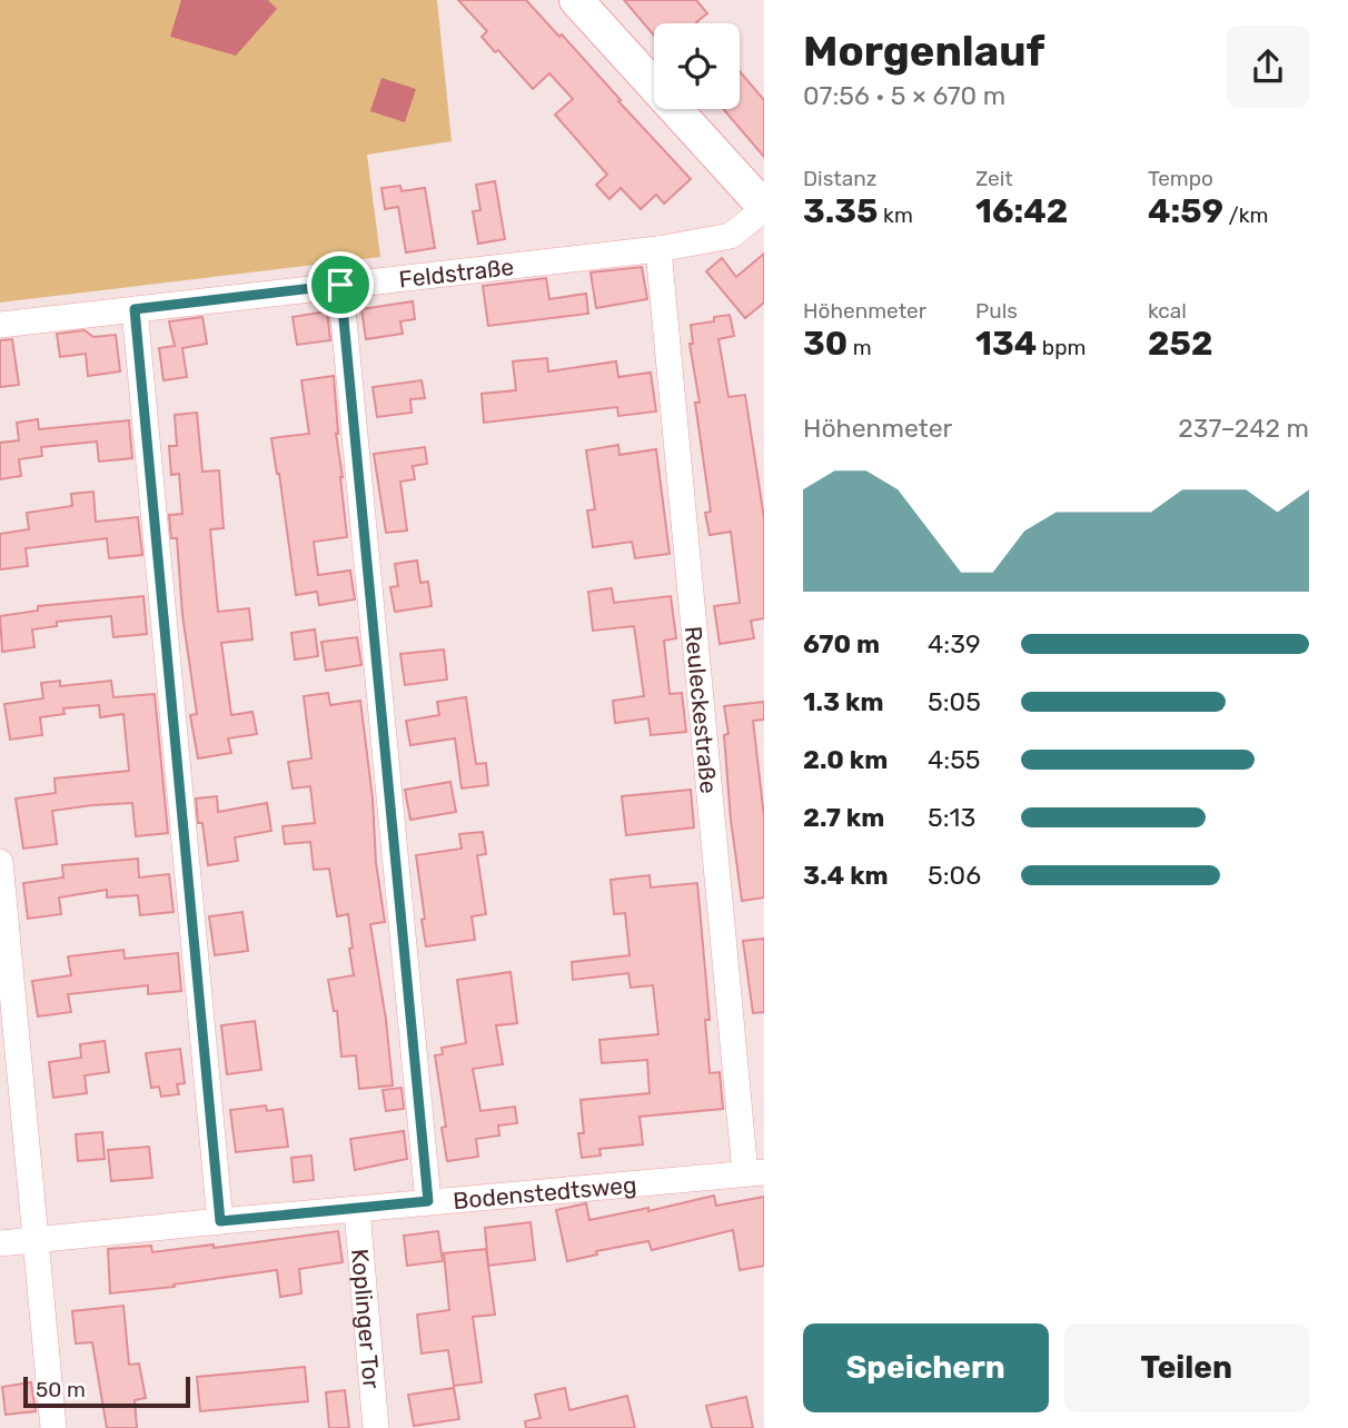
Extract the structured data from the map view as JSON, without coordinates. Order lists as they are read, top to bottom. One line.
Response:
{"streets":{"street":["Feldstraße","Reuleckestraße","Bodenstedtsweg","Koplinger Tor"]},"crossings":[["Feldstraße","Reuleckestraße"],["Reuleckestraße","Bodenstedtsweg"],["Bodenstedtsweg","Koplinger Tor"]],"scale_bar":"50 m","page":{"heading":["Morgenlauf","07:56 · 5 × 670 m"],"stats":[["Distanz","3.35 km"],["Zeit","16:42"],["Tempo","4:59 /km"],["Höhenmeter","30 m"],["Puls","134 bpm"],["kcal","252"]],"chart":["Höhenmeter","237–242 m"],"list":[{"name":"670 m","note":"4:39"},{"name":"1.3 km","note":"5:05"},{"name":"2.0 km","note":"4:55"},{"name":"2.7 km","note":"5:13"},{"name":"3.4 km","note":"5:06"}],"buttons":["Speichern","Teilen"],"scale":"50 m"}}
